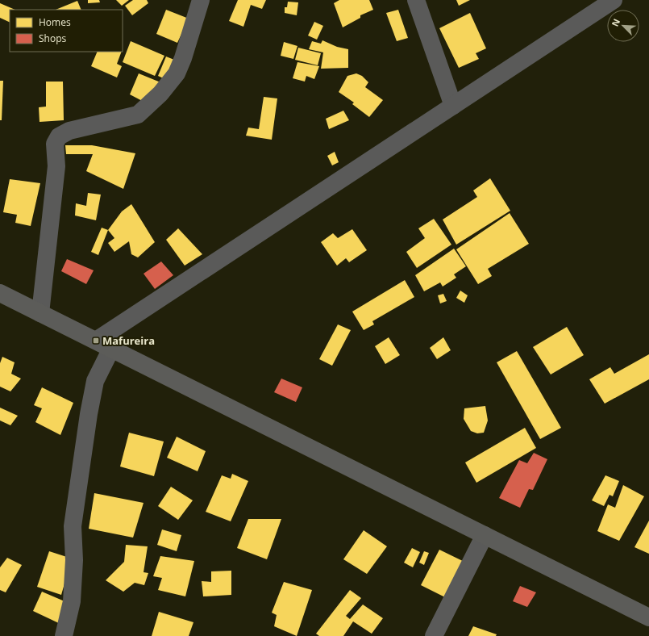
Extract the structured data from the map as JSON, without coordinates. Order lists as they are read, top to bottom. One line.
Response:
{"places":{"transit":["Mafureira"]},"legend":["Homes","Shops"],"north":"top left"}
